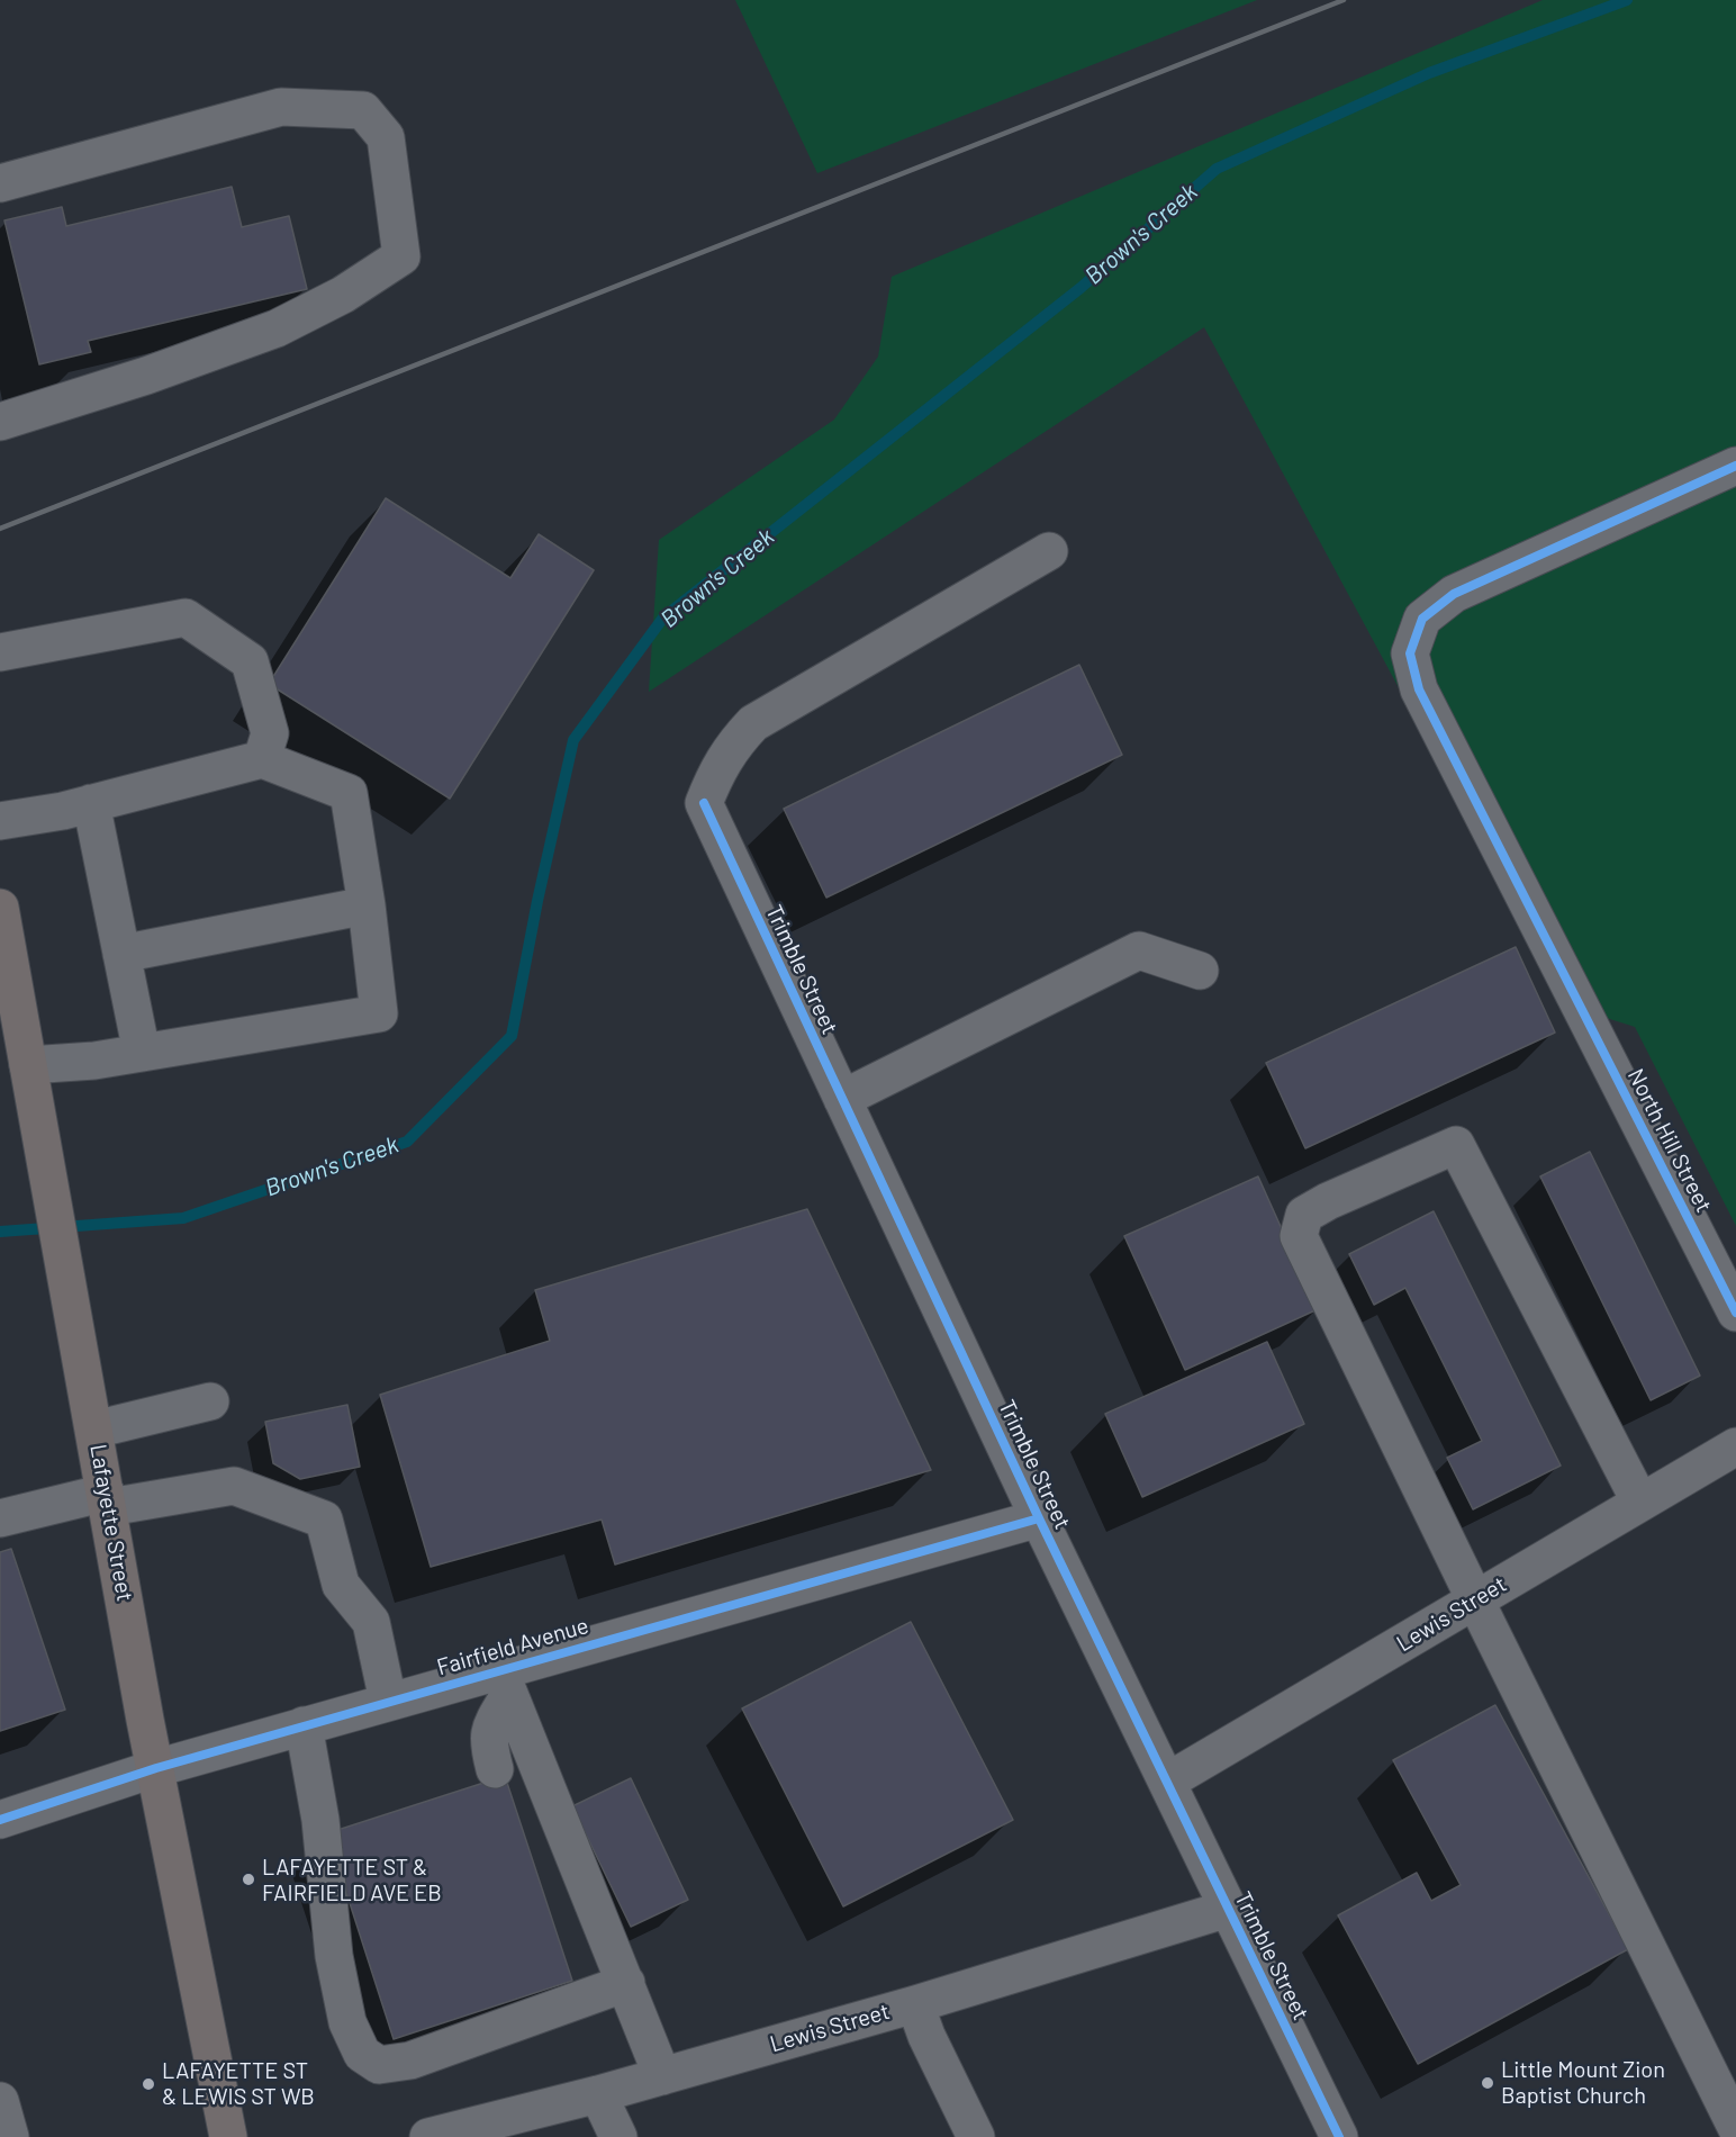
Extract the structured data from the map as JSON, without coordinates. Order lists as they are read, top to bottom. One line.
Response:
{"streets":{"main road":["Lafayette Street"],"street":["Trimble Street","North Hill Street","Lewis Street","Fairfield Avenue"]},"crossings":[["Trimble Street","Lewis Street"],["Trimble Street","Fairfield Avenue"],["Lafayette Street","Fairfield Avenue"]],"water":["Brown's Creek"],"places":["LAFAYETTE ST & FAIRFIELD AVE EB","Little Mount Zion Baptist Church","LAFAYETTE ST & LEWIS ST WB"]}
